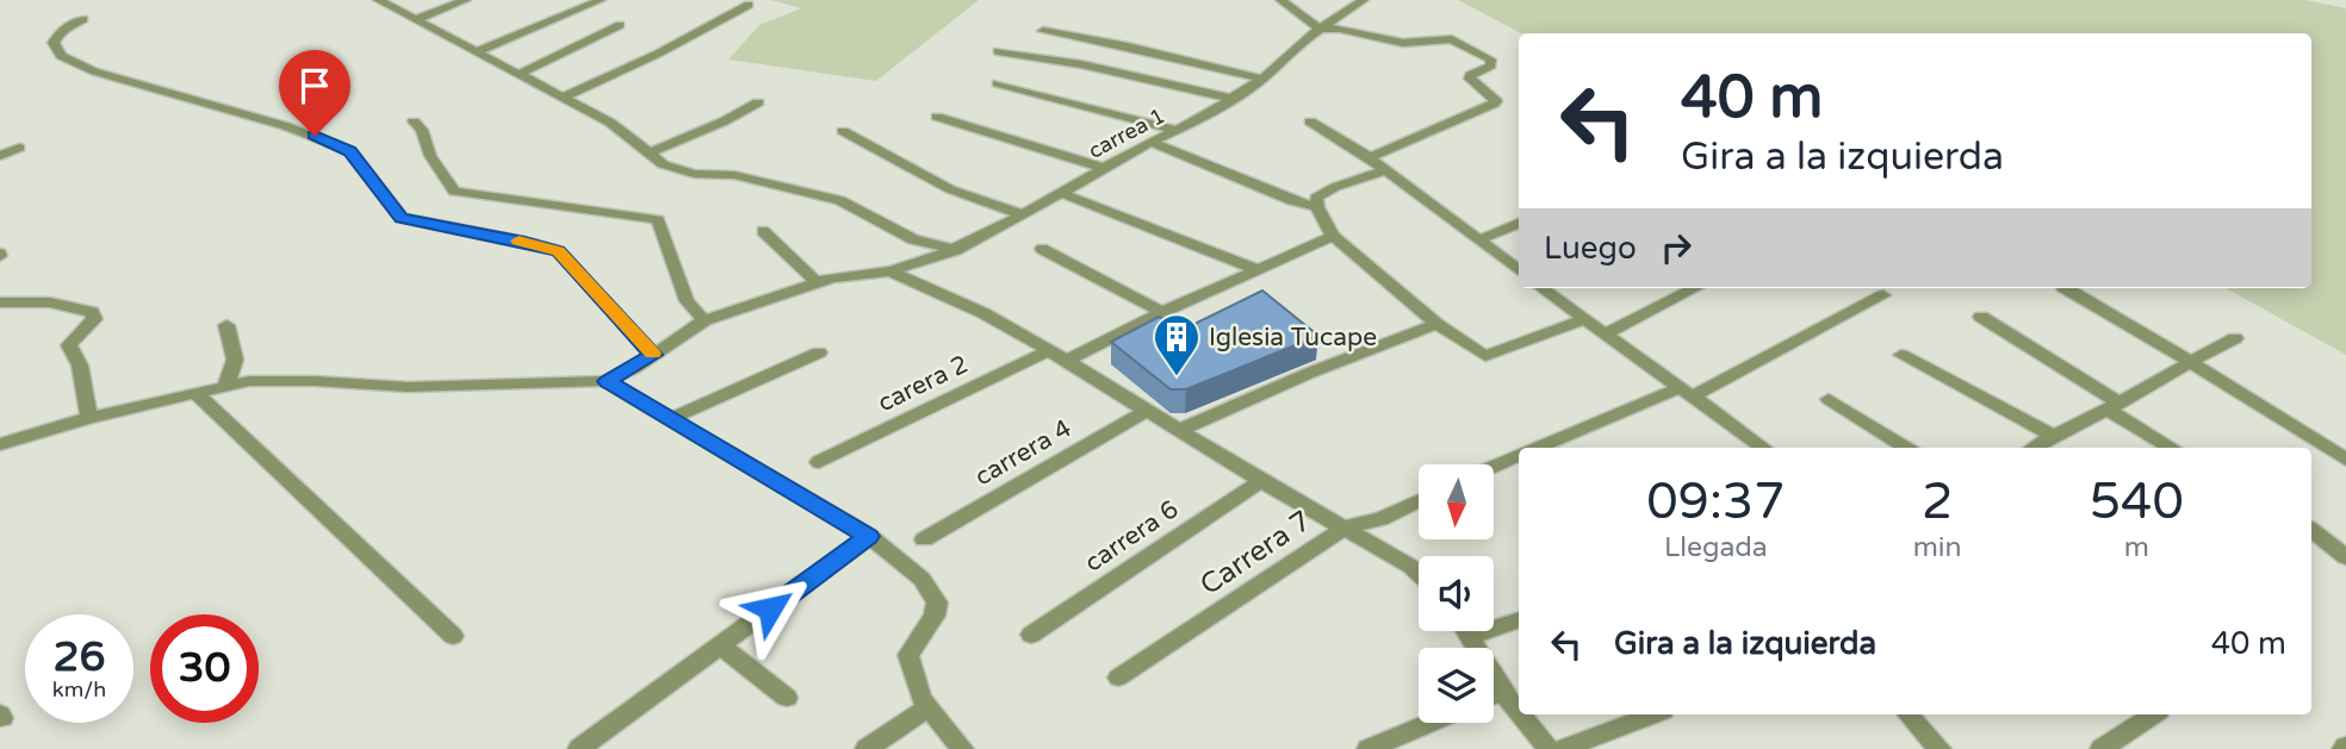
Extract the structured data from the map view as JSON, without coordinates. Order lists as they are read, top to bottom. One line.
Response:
{"streets":{"street":["carrea 1","carera 2","carrera 4","carrera 6","Carrera 7"]},"places":{"building":["Iglesia Tucape"]},"north":"bottom","page":{"turn":["40 m","Gira a la izquierda"],"then":"Luego","eta":["09:37","Llegada","2","min","540","m"],"list":[{"name":"Gira a la izquierda","value":"40 m"}],"speed":"26 km/h","limit":"30"}}
